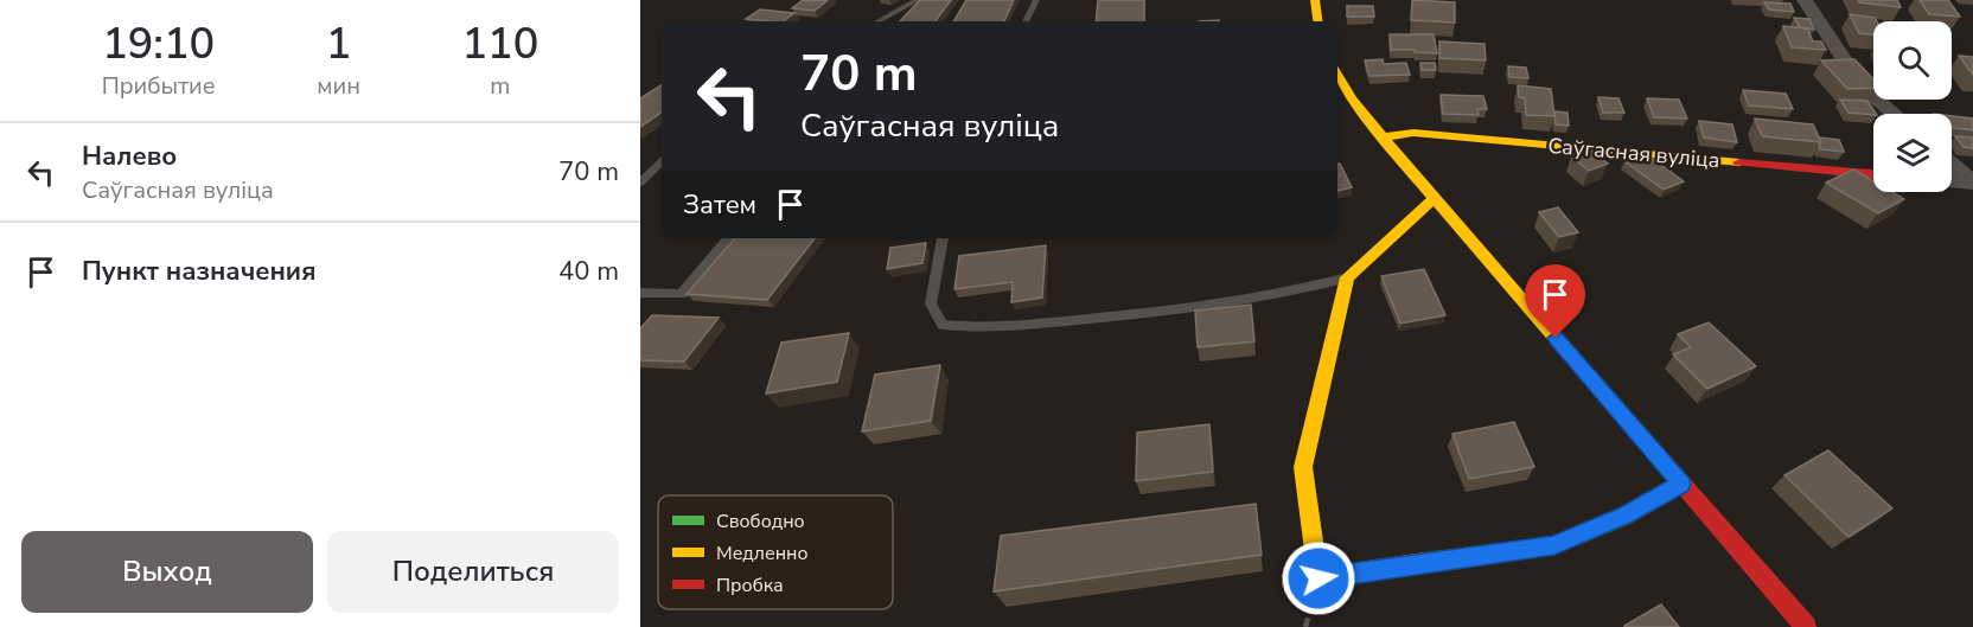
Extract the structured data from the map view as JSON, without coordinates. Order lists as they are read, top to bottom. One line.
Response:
{"streets":{"street":["Саўгасная вуліца"]},"legend":["Свободно","Медленно","Пробка"],"page":{"eta":["19:10","Прибытие","1","мин","110","m"],"turn":["70 m","Саўгасная вуліца"],"list":[{"name":"Налево","note":"Саўгасная вуліца","value":"70 m"},{"name":"Пункт назначения","value":"40 m"}],"then":"Затем","buttons":["Выход","Поделиться"]}}
